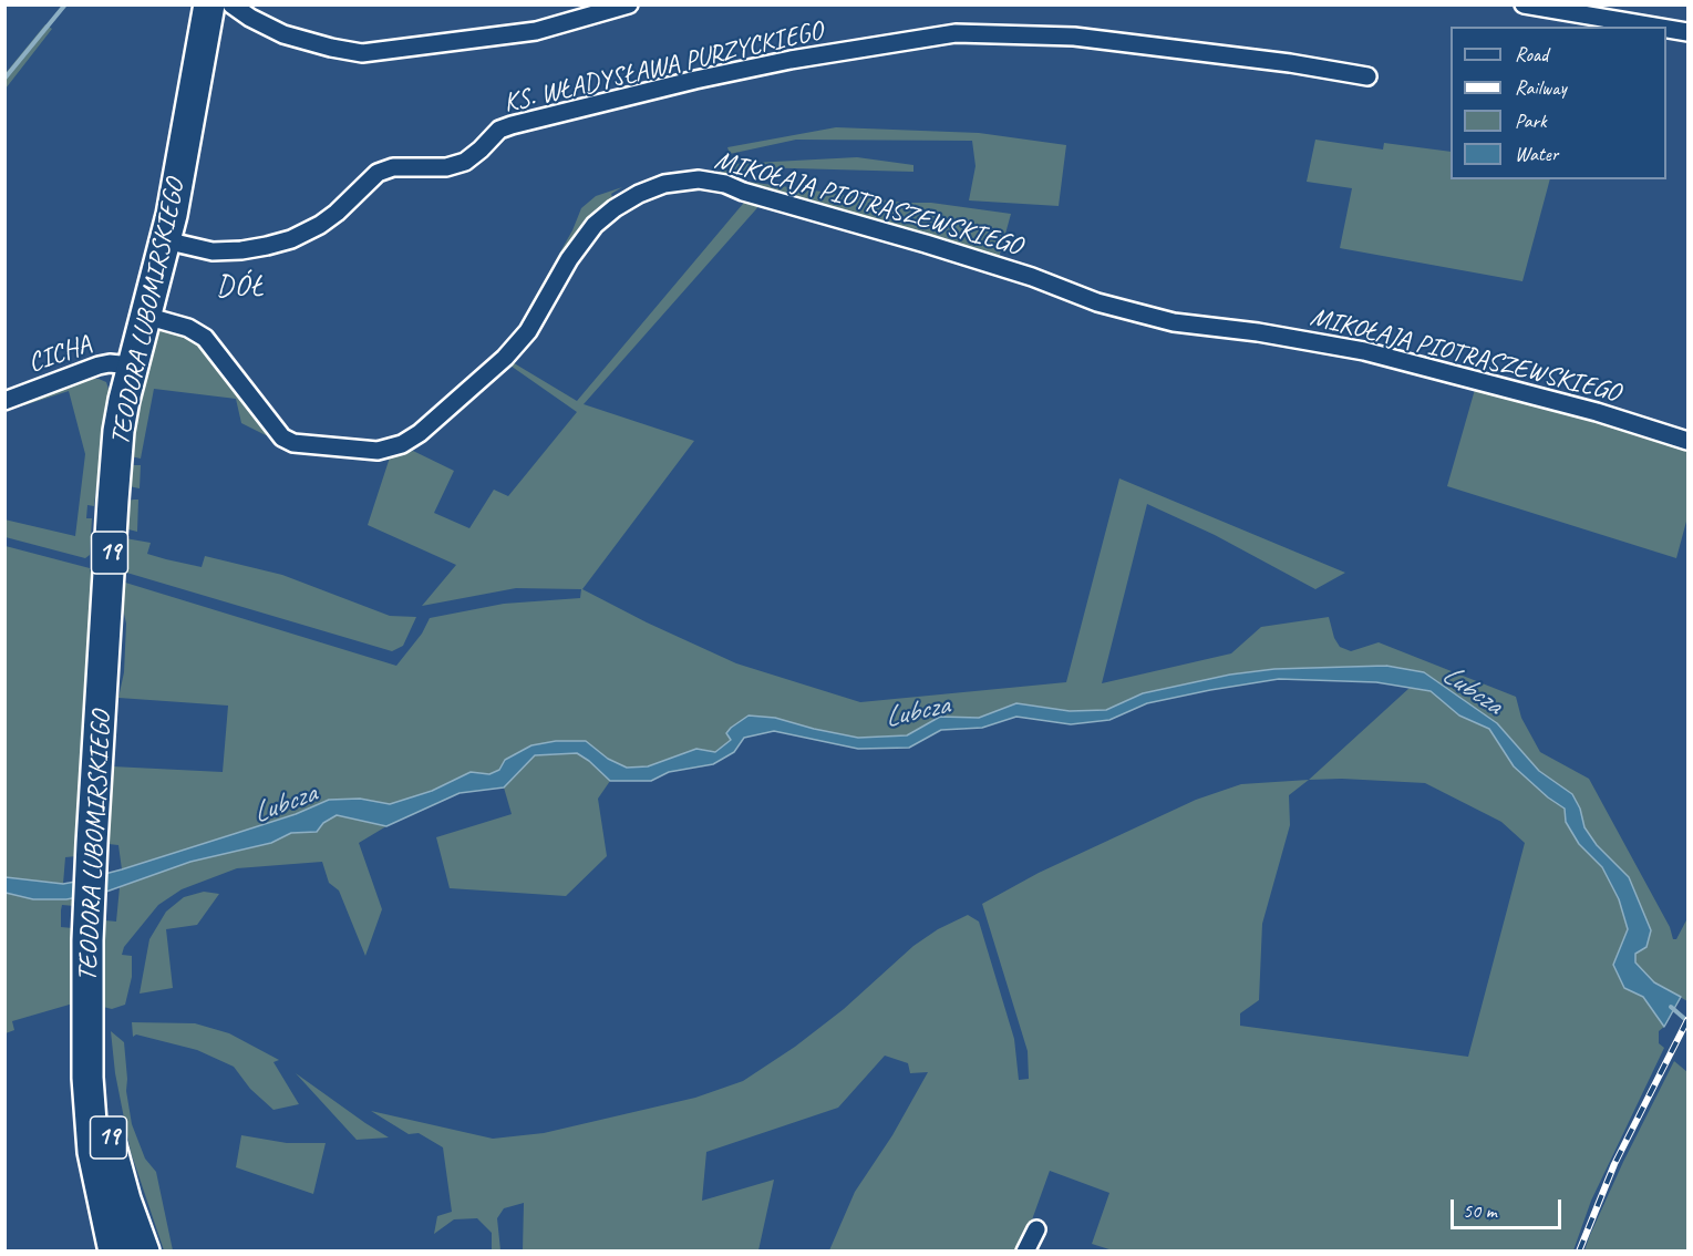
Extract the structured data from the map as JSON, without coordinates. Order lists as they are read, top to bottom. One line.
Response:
{"streets":{"highway":["TEODORA LUBOMIRSKIEGO","19"],"street":["KS. WŁADYSŁAWA PURZYCKIEGO","MIKOŁAJA PIOTRASZEWSKIEGO","CICHA"]},"crossings":[["KS. WŁADYSŁAWA PURZYCKIEGO","TEODORA LUBOMIRSKIEGO"],["MIKOŁAJA PIOTRASZEWSKIEGO","TEODORA LUBOMIRSKIEGO"],["TEODORA LUBOMIRSKIEGO","CICHA"],["TEODORA LUBOMIRSKIEGO","19"]],"districts":["DÓŁ"],"water":["Lubcza"],"legend":["Road","Railway","Park","Water"],"scale_bar":"50 m"}
